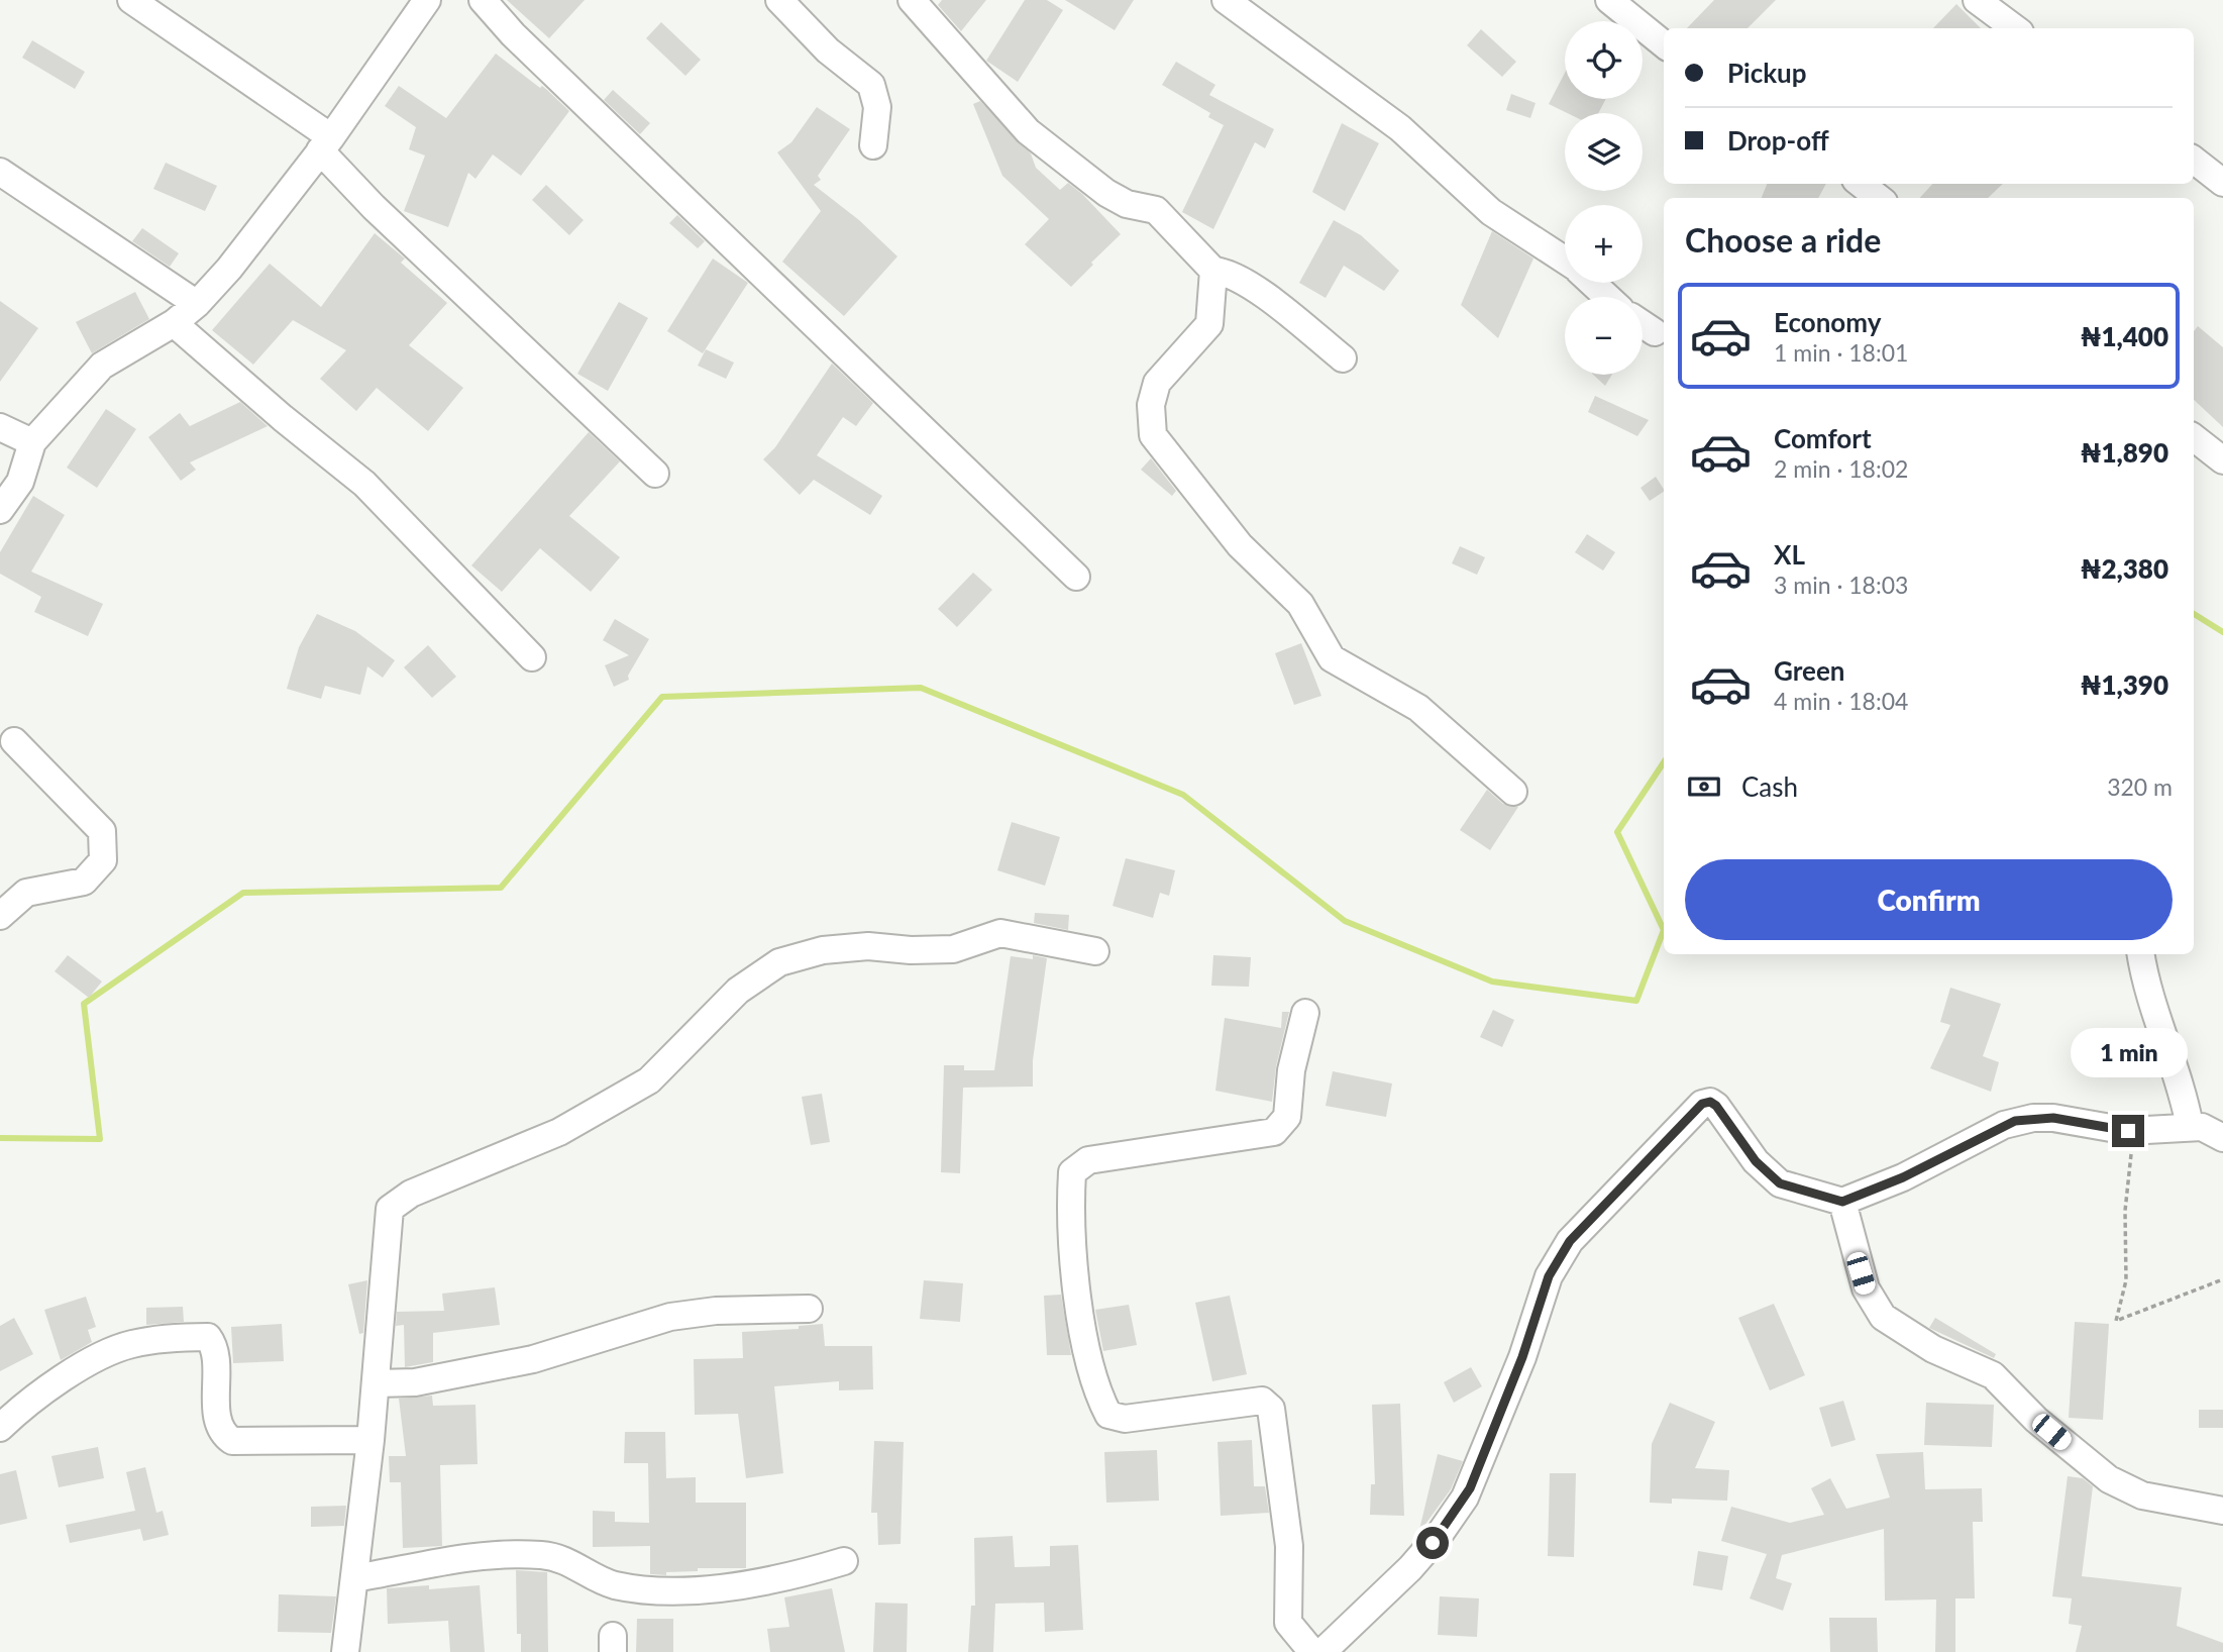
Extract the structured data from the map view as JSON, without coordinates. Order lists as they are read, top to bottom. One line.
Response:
{"page":{"map_buttons":["+","−"],"banner":["Pickup","Drop-off"],"heading":"Choose a ride","list":[{"name":"Economy","note":"1 min · 18:01","value":"₦1,400"},{"name":"Comfort","note":"2 min · 18:02","value":"₦1,890"},{"name":"XL","note":"3 min · 18:03","value":"₦2,380"},{"name":"Green","note":"4 min · 18:04","value":"₦1,390"}],"pay":["Cash","320 m"],"buttons":"Confirm","bubble":"1 min"}}
